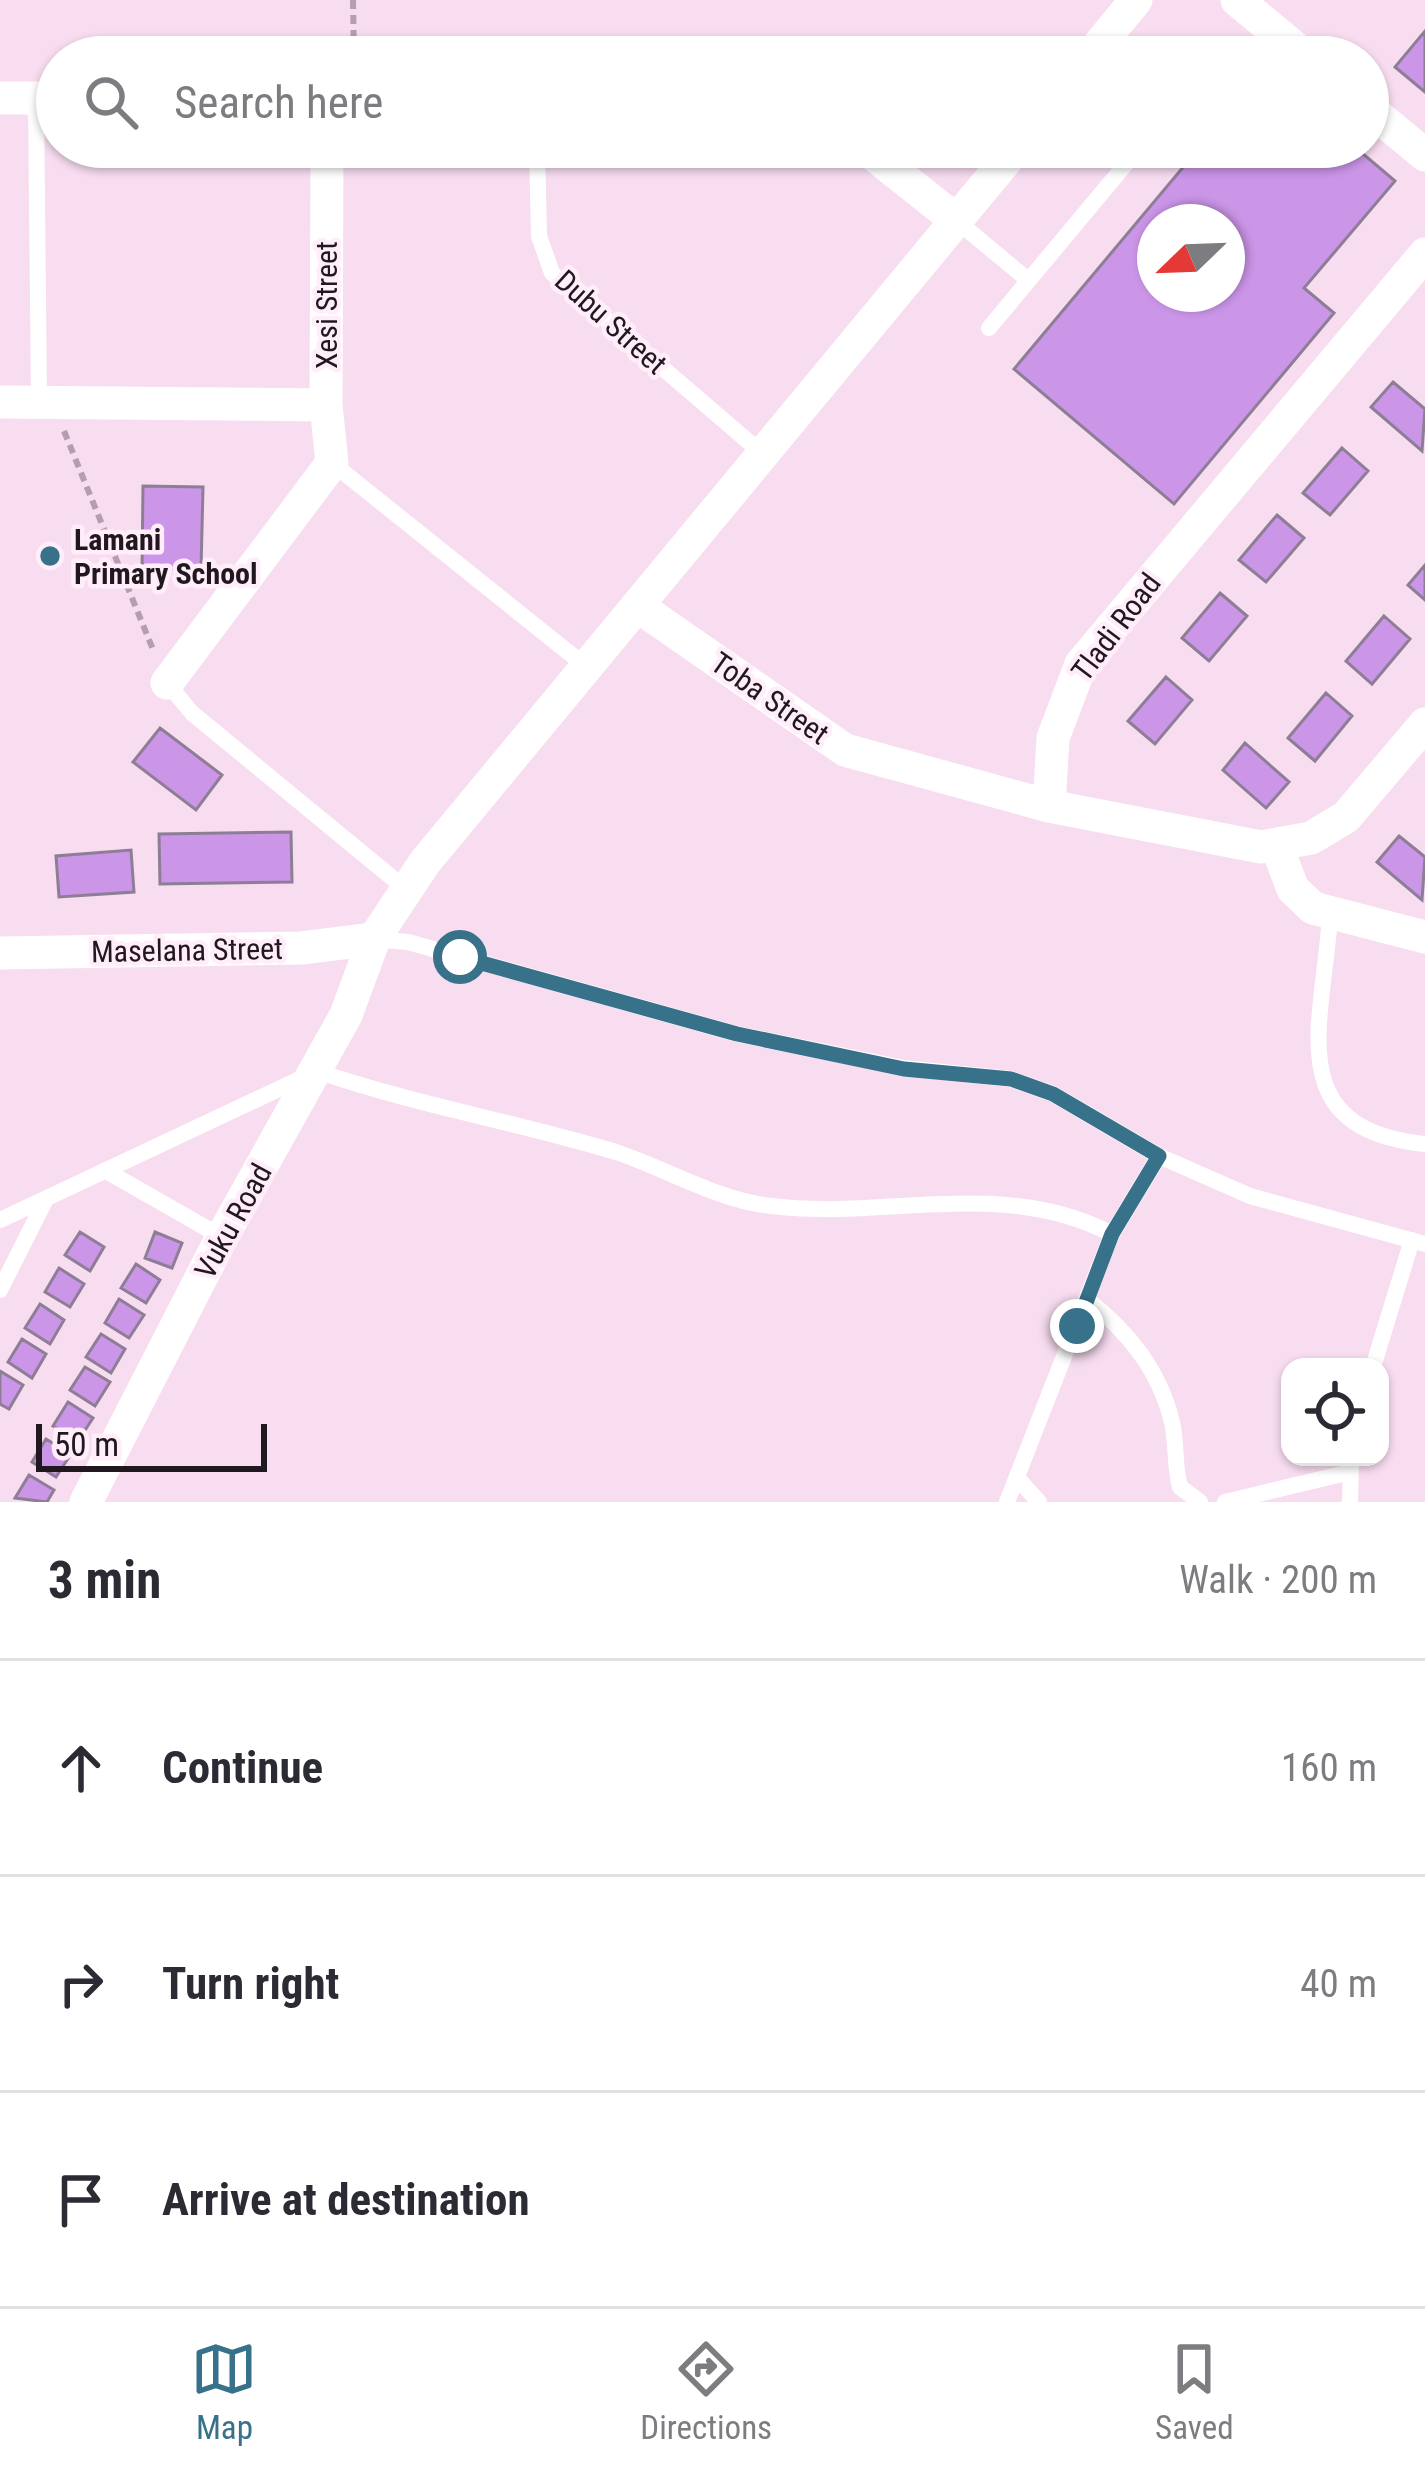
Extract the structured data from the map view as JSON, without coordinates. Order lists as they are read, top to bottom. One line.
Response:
{"streets":{"street":["Xesi Street","Tladi Road","Toba Street","Maselana Street","Vuku Road"],"lane":["Dubu Street"]},"crossings":[["Tladi Road","Toba Street"],["Maselana Street","Vuku Road"]],"places":["Lamani Primary School"],"scale_bar":"50 m","north":"bottom left","page":{"search":"Search here","scale":"50 m","heading":["3 min","Walk · 200 m"],"list":[["Continue","160 m"],["Turn right","40 m"],"Arrive at destination"],"nav":["Map","Directions","Saved"]}}
